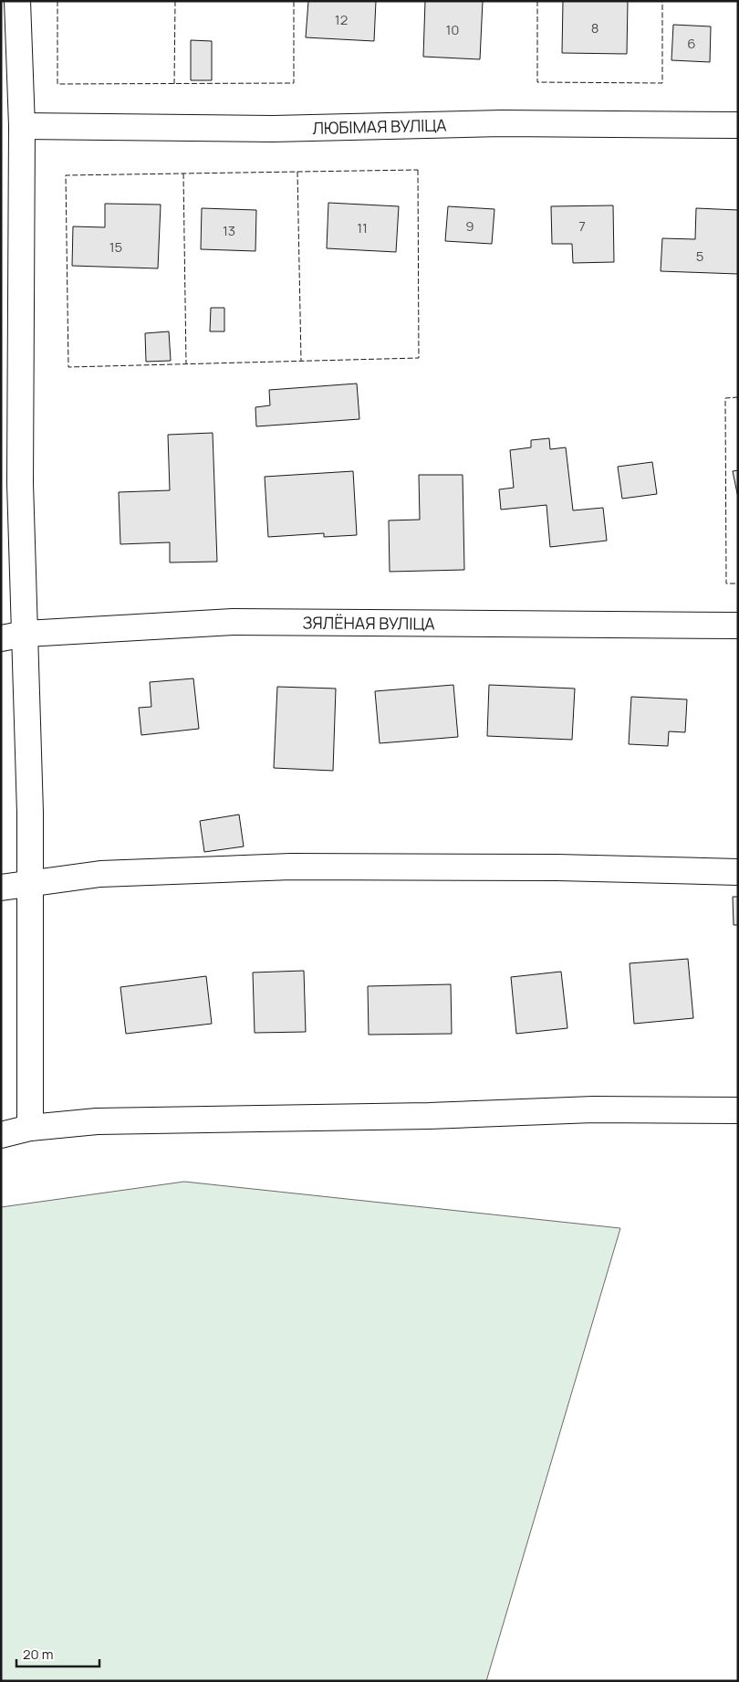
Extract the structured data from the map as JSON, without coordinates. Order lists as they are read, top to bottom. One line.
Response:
{"streets":{"street":["ЛЮБІМАЯ ВУЛІЦА","ЗЯЛЁНАЯ ВУЛІЦА"]},"house_numbers":["12","8","10","6","9","7","11","13","15","5"],"scale_bar":"20 m"}
